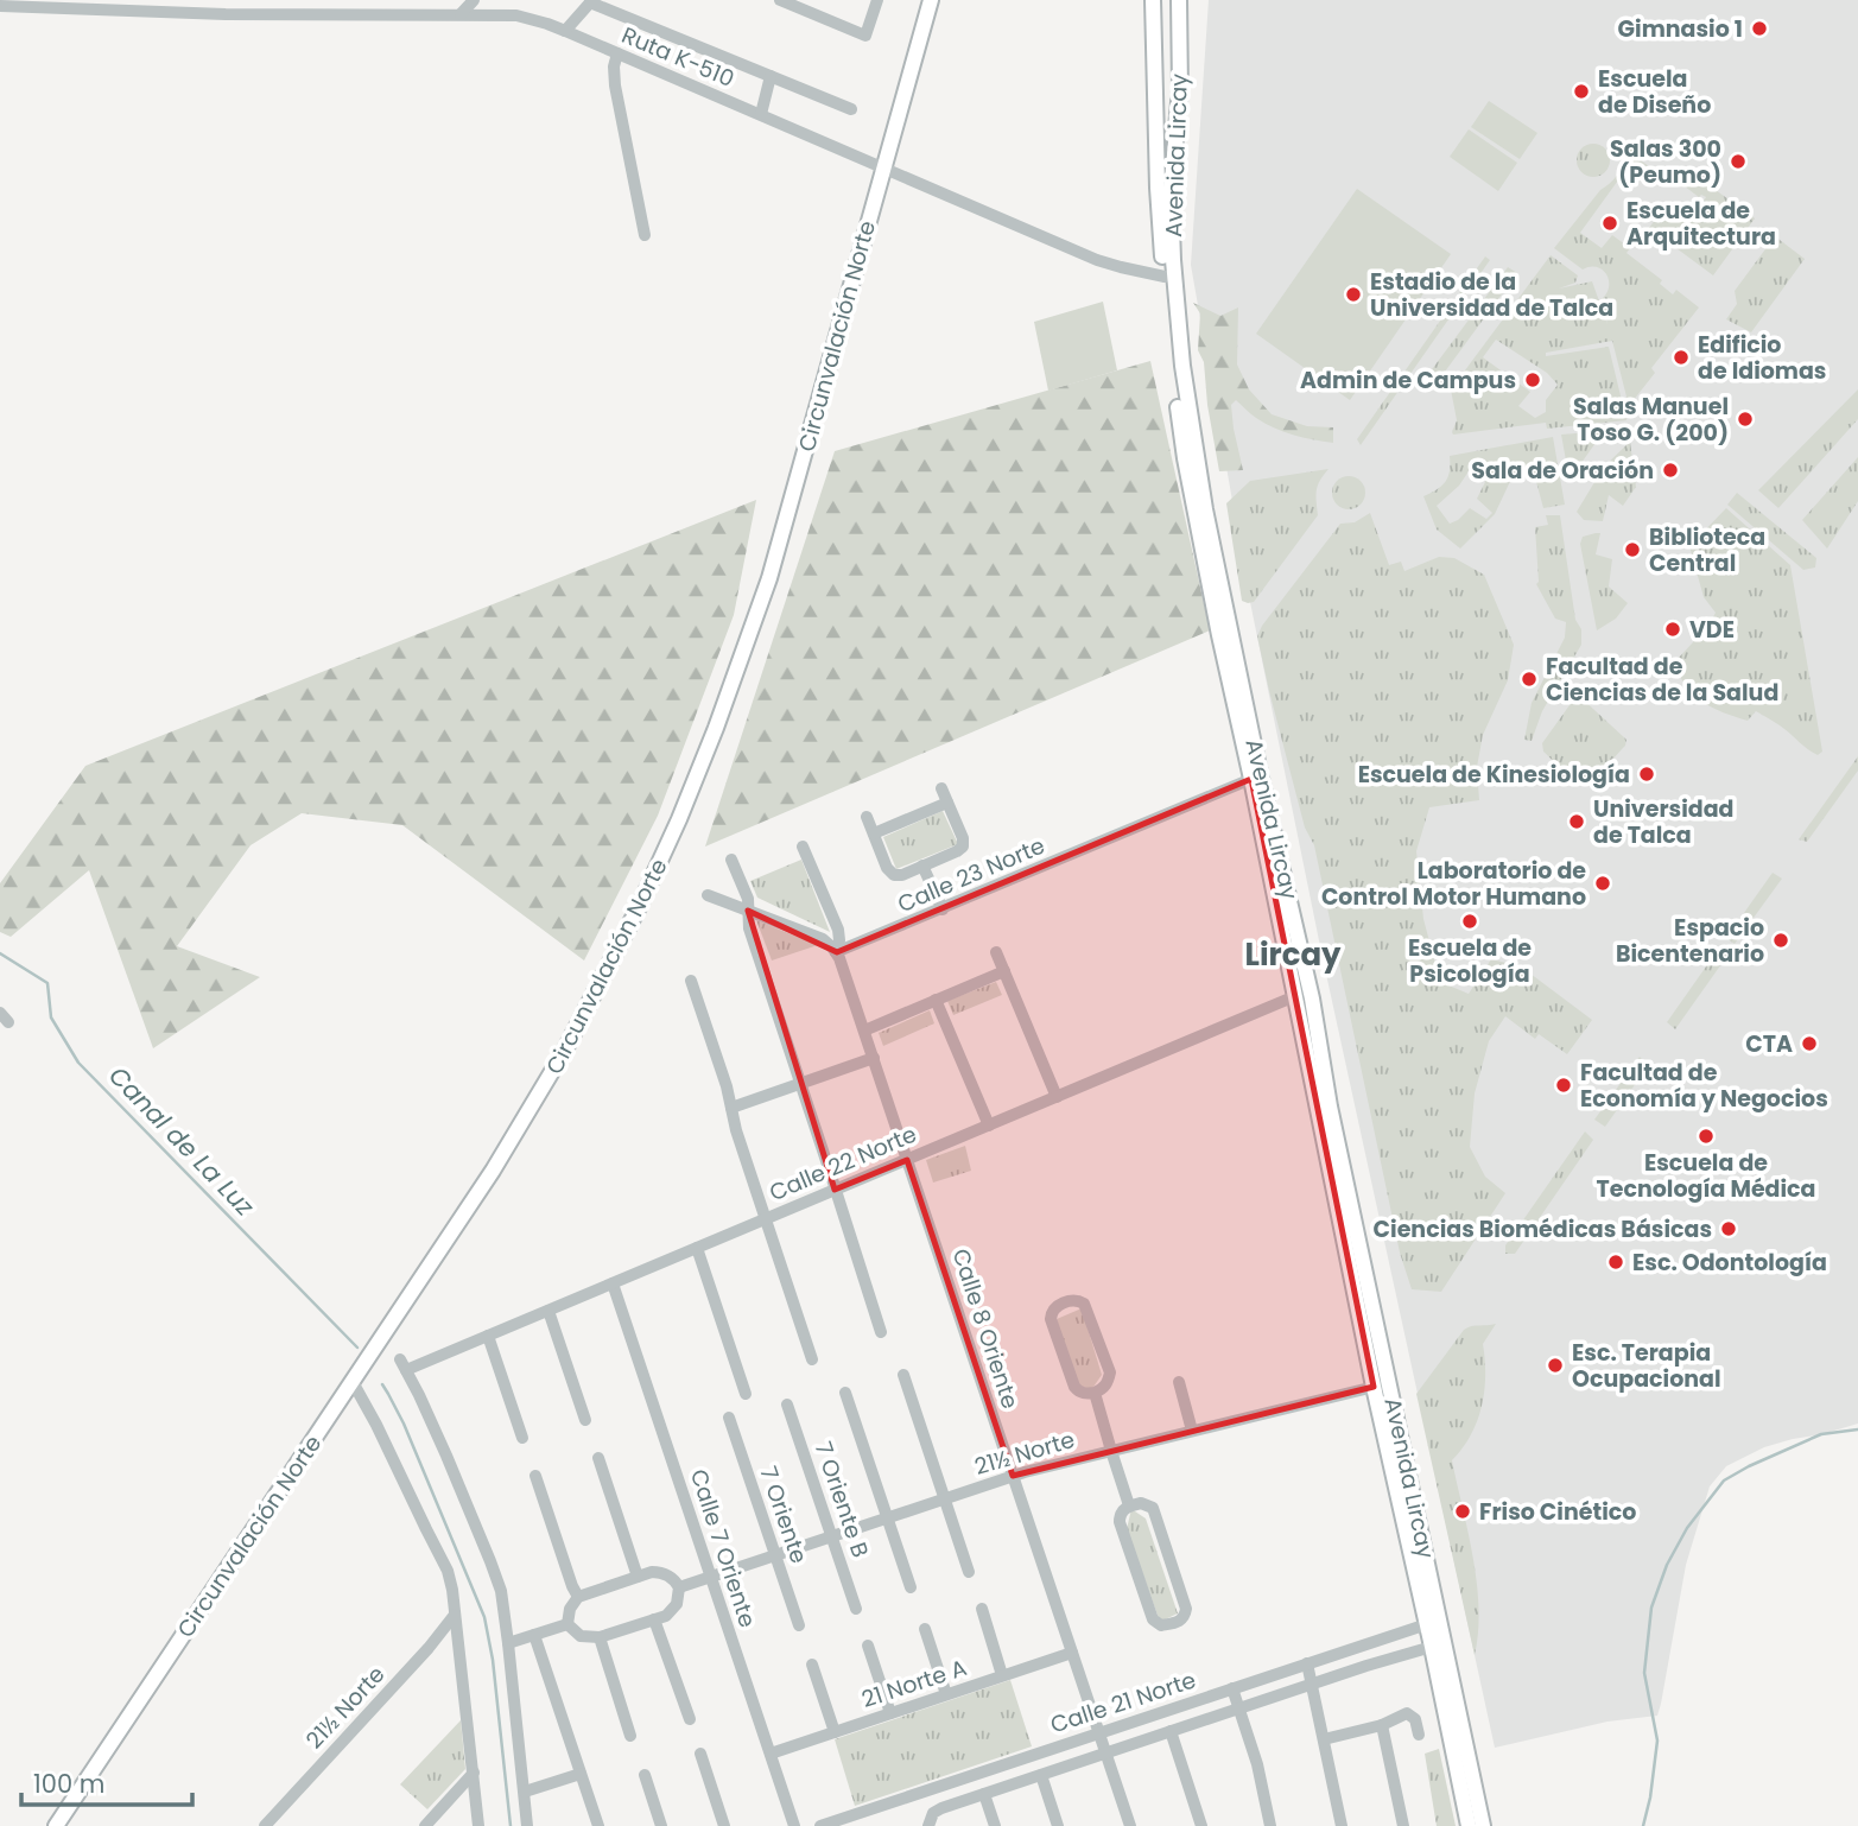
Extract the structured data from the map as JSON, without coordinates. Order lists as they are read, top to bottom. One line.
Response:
{"streets":{"main road":["Avenida Lircay","Circunvalación Norte"],"street":["Ruta K-510","Calle 23 Norte","Calle 22 Norte","Calle 8 Oriente","21½ Norte","7 Oriente B","7 Oriente","Calle 7 Oriente","21 Norte A","Calle 21 Norte"]},"crossings":[["Ruta K-510","Avenida Lircay"],["Ruta K-510","Circunvalación Norte"],["Avenida Lircay","Calle 23 Norte"],["Avenida Lircay","Calle 22 Norte"],["Avenida Lircay","21½ Norte"],["Avenida Lircay","Calle 21 Norte"],["Calle 23 Norte","Calle 8 Oriente"],["Calle 22 Norte","Calle 8 Oriente"],["Calle 22 Norte","Calle 7 Oriente"],["Calle 8 Oriente","21½ Norte"],["Calle 8 Oriente","21 Norte A"],["Calle 8 Oriente","Calle 21 Norte"],["21½ Norte","7 Oriente B"],["21½ Norte","7 Oriente"],["21½ Norte","Calle 7 Oriente"],["Calle 7 Oriente","21 Norte A"]],"districts":["Lircay"],"water":["Canal de La Luz"],"places":["Gimnasio 1","Escuela de Diseño","Salas 300 (Peumo)","Escuela de Arquitectura","Estadio de la Universidad de Talca","Edificio de Idiomas","Admin de Campus","Salas Manuel Toso G. (200)","Sala de Oración","Biblioteca Central","VDE","Facultad de Ciencias de la Salud","Escuela de Kinesiología","Universidad de Talca","Laboratorio de Control Motor Humano","Escuela de Psicología","Espacio Bicentenario","CTA","Facultad de Economía y Negocios","Escuela de Tecnología Médica","Ciencias Biomédicas Básicas","Esc. Odontología","Esc. Terapia Ocupacional","Friso Cinético"],"scale_bar":"100 m"}
